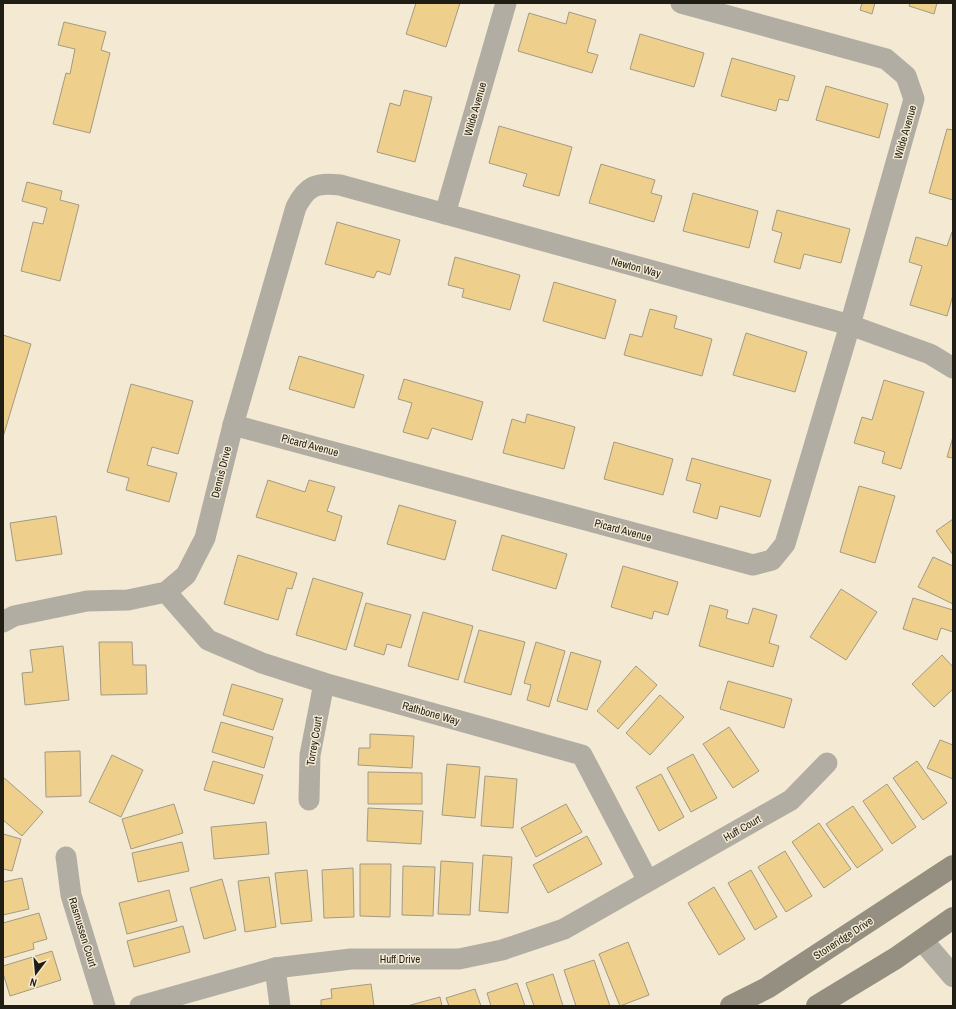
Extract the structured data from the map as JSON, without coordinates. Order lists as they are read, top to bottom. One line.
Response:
{"streets":{"main road":["Stoneridge Drive"],"street":["Wilde Avenue","Newton Way","Picard Avenue","Dennis Drive","Rathbone Way","Torrey Court","Huff Court","Rasmussen Court","Huff Drive"]},"crossings":[["Wilde Avenue","Newton Way"],["Wilde Avenue","Picard Avenue"],["Newton Way","Picard Avenue"],["Newton Way","Dennis Drive"],["Picard Avenue","Dennis Drive"],["Dennis Drive","Rathbone Way"],["Rathbone Way","Torrey Court"],["Rathbone Way","Huff Court"],["Rathbone Way","Huff Drive"],["Huff Court","Huff Drive"]],"north":"bottom"}
